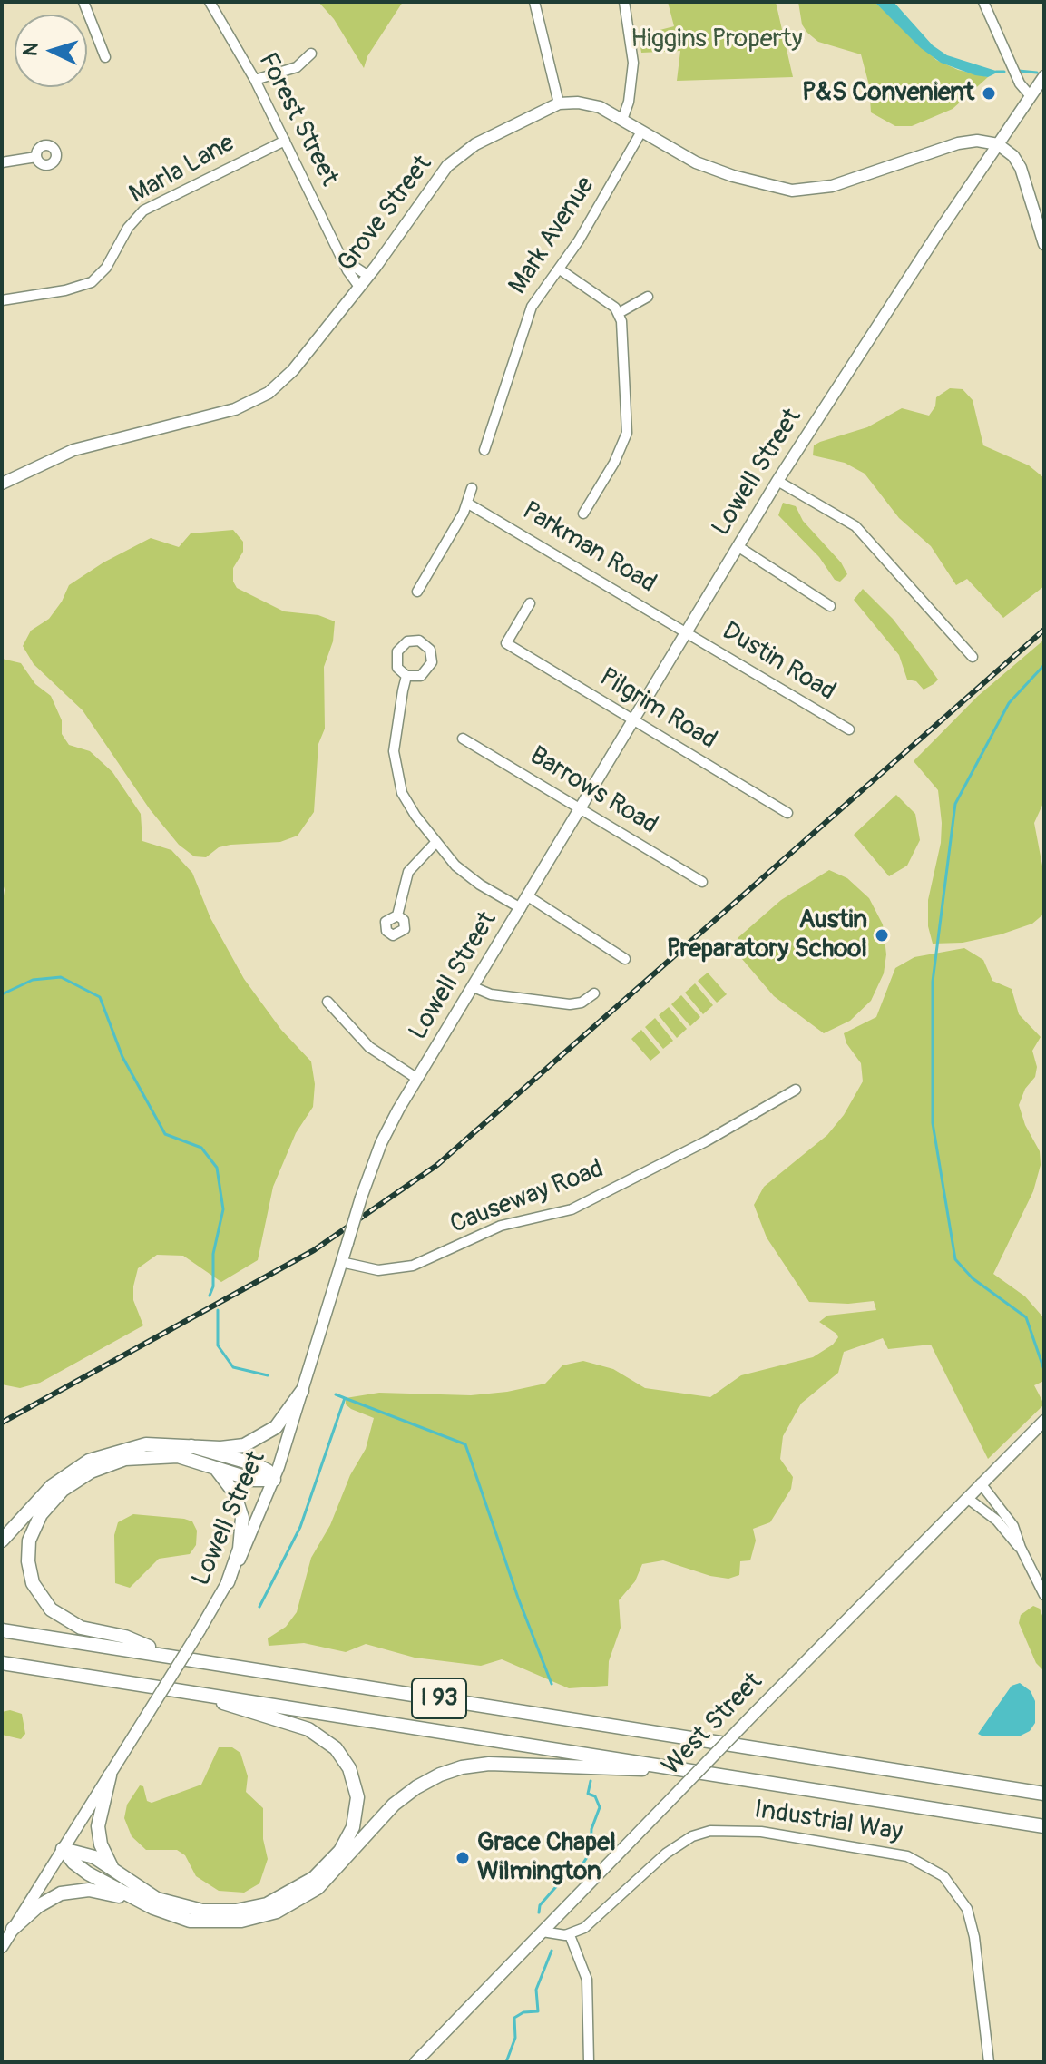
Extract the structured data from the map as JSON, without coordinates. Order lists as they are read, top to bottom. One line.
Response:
{"streets":{"highway":["I 93"],"main road":["Grove Street","Lowell Street","West Street"],"street":["Forest Street","Marla Lane","Mark Avenue","Parkman Road","Dustin Road","Pilgrim Road","Barrows Road","Causeway Road","Industrial Way"]},"crossings":[["Forest Street","Marla Lane"],["Forest Street","Grove Street"],["Grove Street","Mark Avenue"],["Grove Street","Lowell Street"],["Lowell Street","Parkman Road"],["Lowell Street","Dustin Road"],["Lowell Street","Pilgrim Road"],["Lowell Street","Barrows Road"],["Lowell Street","Causeway Road"],["Parkman Road","Dustin Road"]],"parks":["Higgins Property"],"places":["P&S Convenient","Austin Preparatory School","Grace Chapel Wilmington"],"north":"left"}
